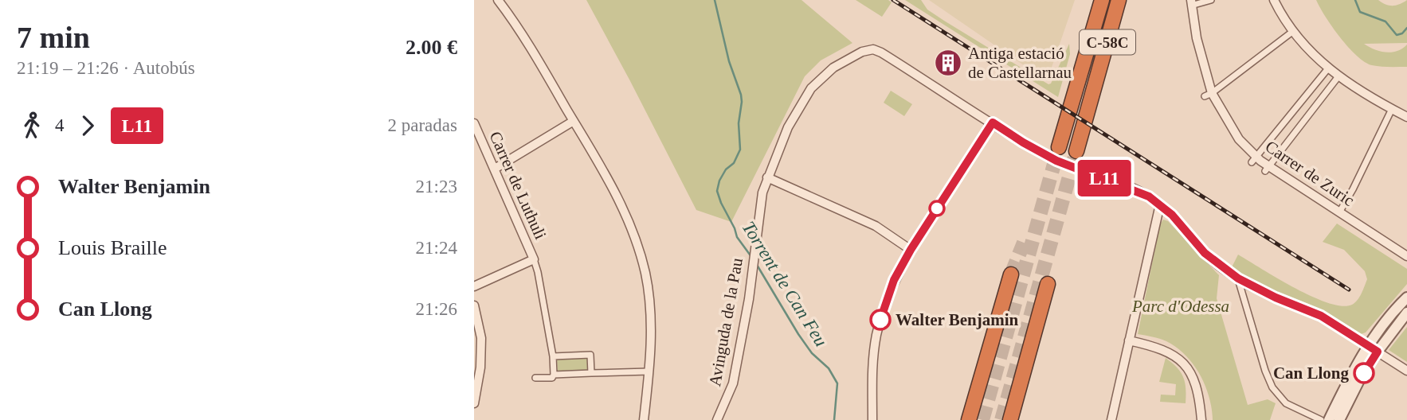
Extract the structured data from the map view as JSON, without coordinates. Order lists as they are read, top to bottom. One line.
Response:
{"streets":{"highway":["C-58C"],"street":["Carrer de Zuric","Carrer de Luthuli","Avinguda de la Pau"]},"water":["Torrent de Can Feu"],"parks":["Parc d'Odessa"],"places":{"building":["Antiga estació de Castellarnau"],"other":["Walter Benjamin","Can Llong"]},"lines":["bus line L11"],"page":{"heading":["7 min","21:19 – 21:26 · Autobús","2.00 €"],"on_map":"L11","legs":["4","L11","2 paradas"],"list":[{"name":"Walter Benjamin","value":"21:23"},{"name":"Louis Braille","value":"21:24"},{"name":"Can Llong","value":"21:26"}]}}
